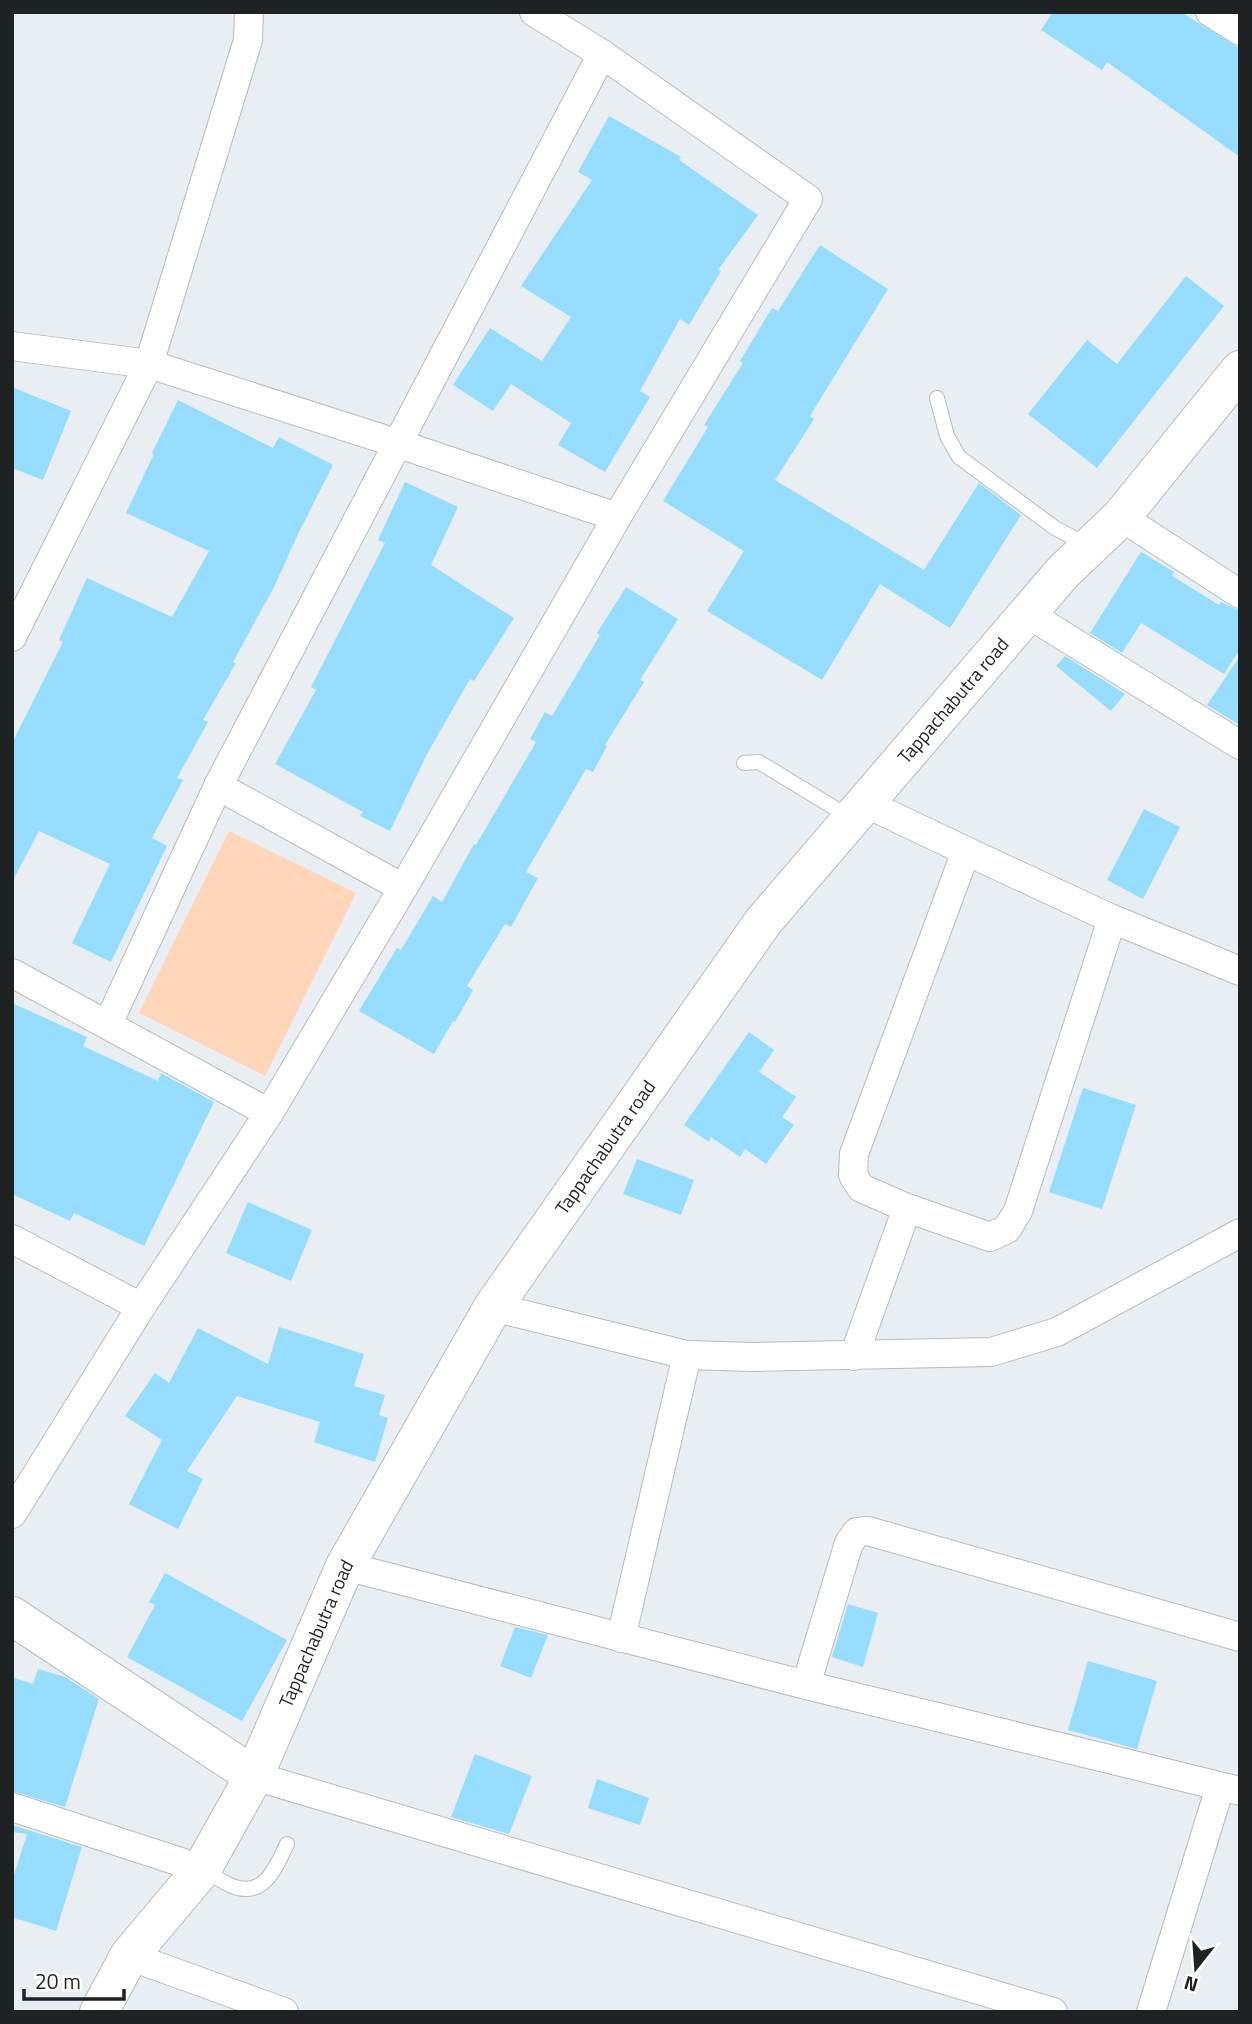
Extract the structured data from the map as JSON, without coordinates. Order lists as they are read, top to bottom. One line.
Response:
{"streets":{"main road":["Tappachabutra road"]},"scale_bar":"20 m","north":"bottom"}
